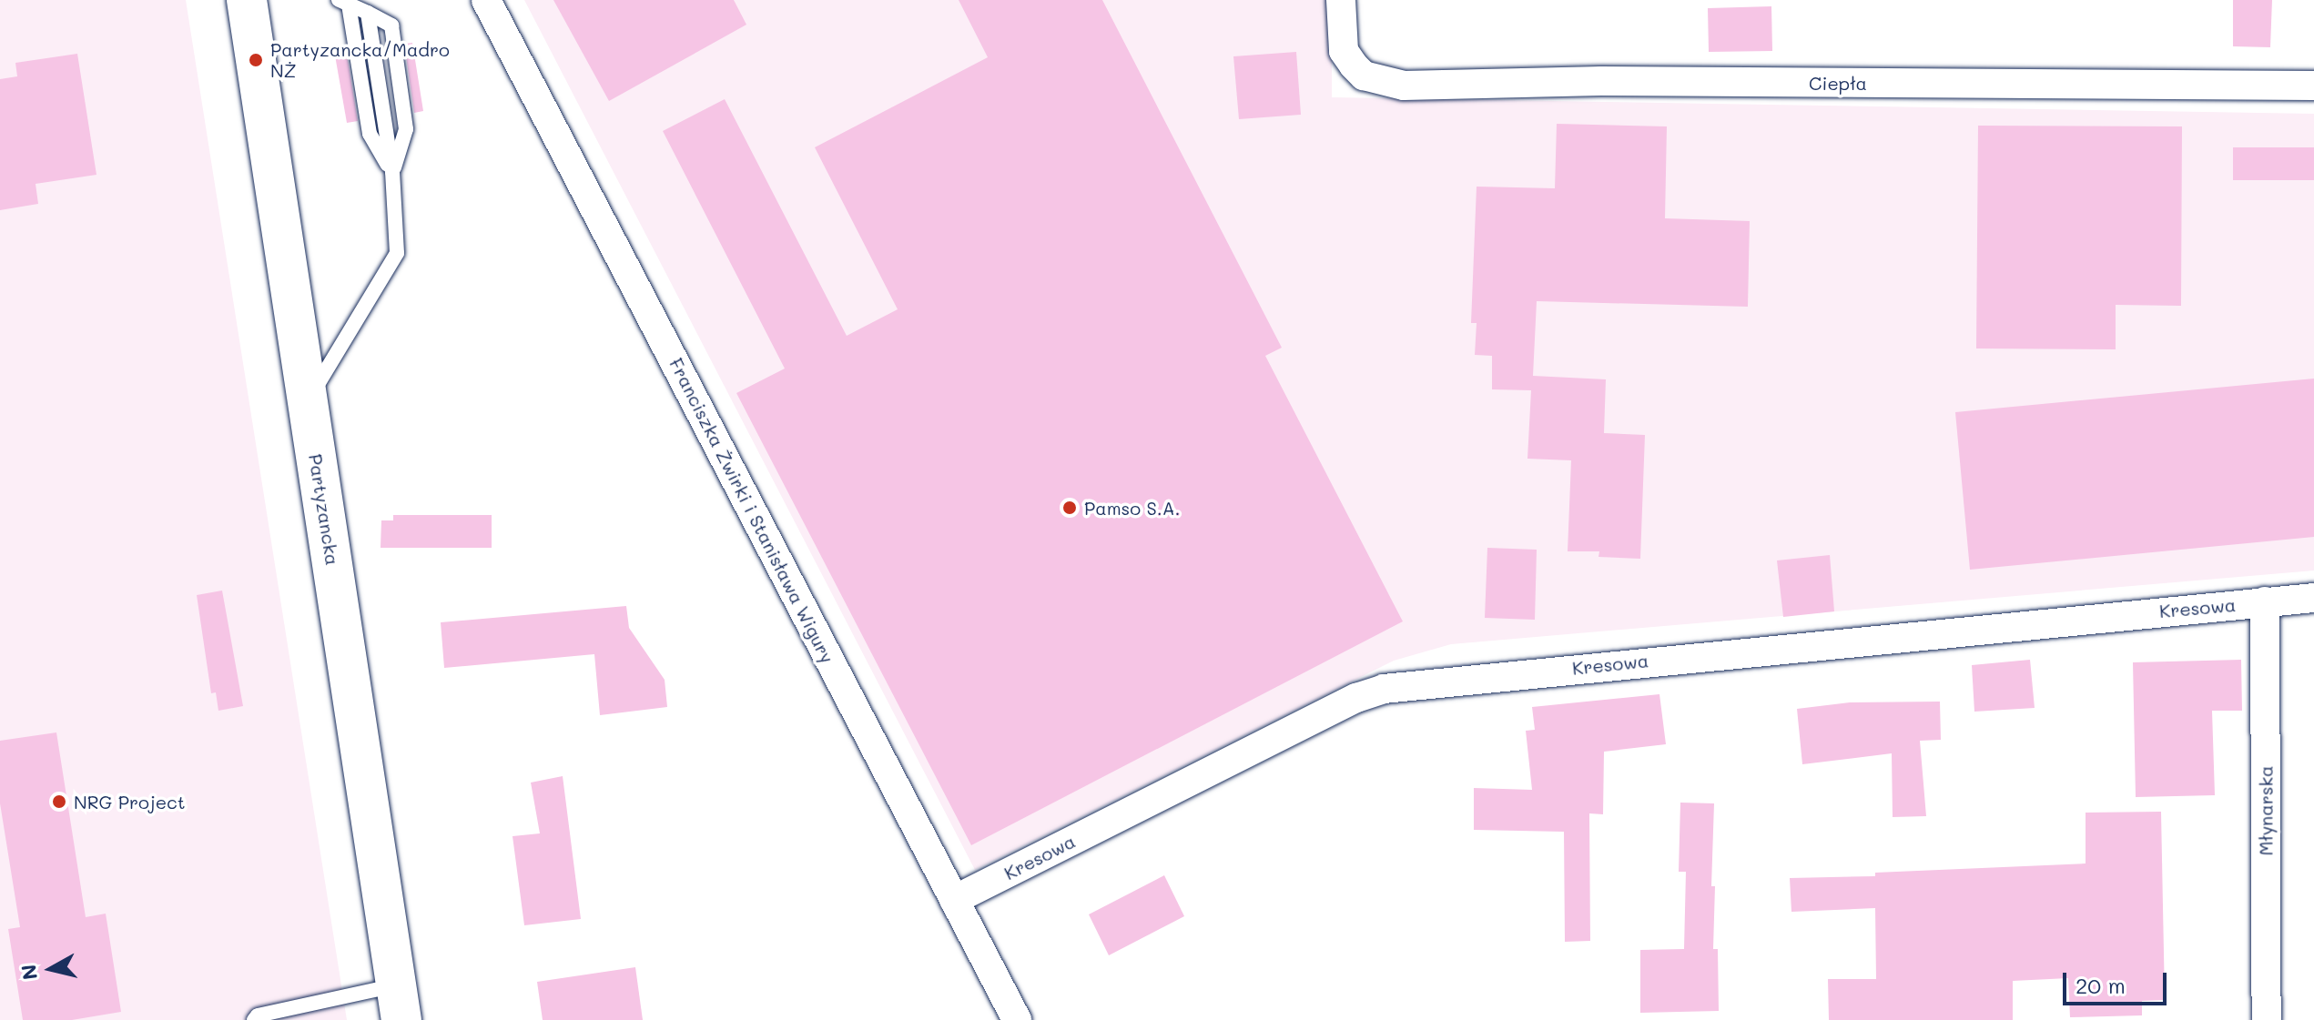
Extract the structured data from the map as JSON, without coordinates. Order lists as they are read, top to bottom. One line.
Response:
{"streets":{"main road":["Partyzancka"],"street":["Ciepła","Franciszka Żwirki i Stanisława Wigury","Kresowa","Młynarska"]},"crossings":[["Franciszka Żwirki i Stanisława Wigury","Kresowa"],["Kresowa","Młynarska"]],"places":["Partyzancka/Madro NŻ","Pamso S.A.","NRG Project"],"scale_bar":"20 m","north":"left"}
